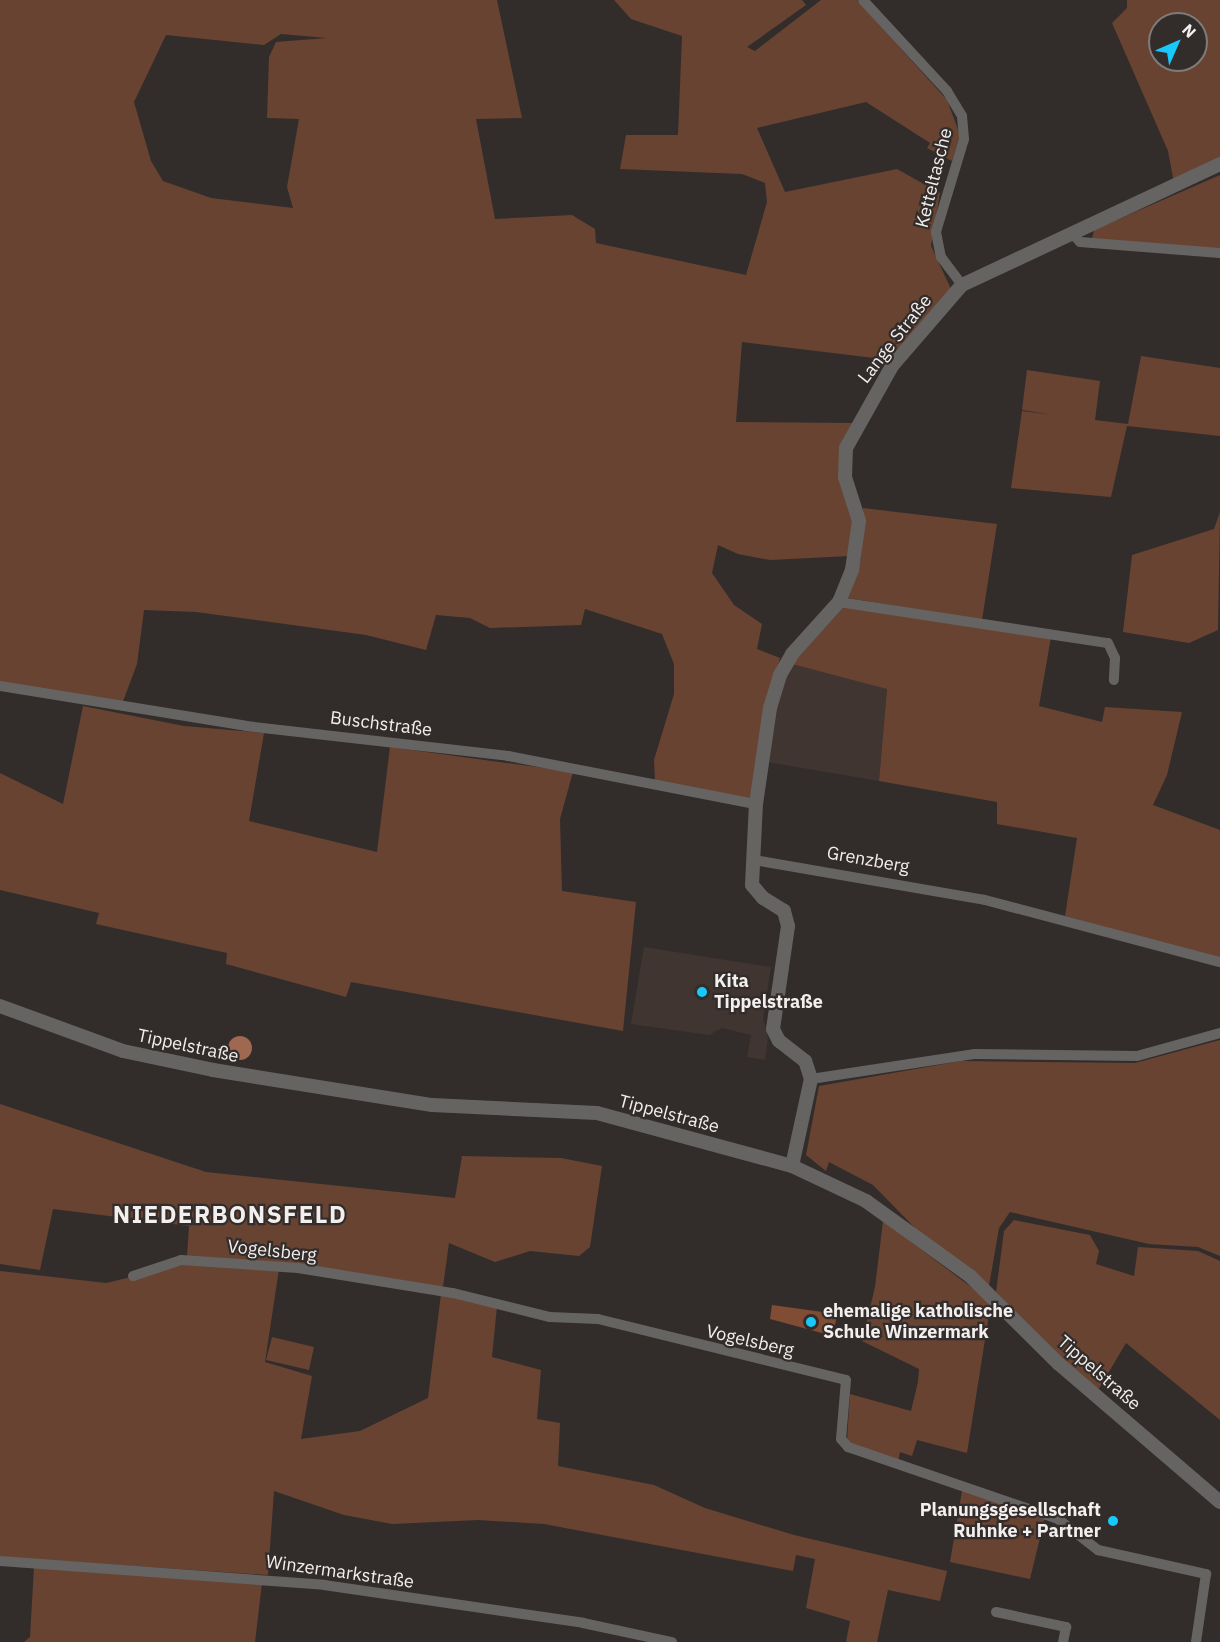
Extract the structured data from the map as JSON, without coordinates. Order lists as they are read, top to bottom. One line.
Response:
{"streets":{"street":["Ketteltasche","Lange Straße","Buschstraße","Grenzberg","Tippelstraße","Vogelsberg","Winzermarkstraße"]},"crossings":[["Ketteltasche","Lange Straße"],["Lange Straße","Buschstraße"],["Lange Straße","Grenzberg"]],"districts":["NIEDERBONSFELD"],"places":["Kita Tippelstraße","ehemalige katholische Schule Winzermark","Planungsgesellschaft Ruhnke + Partner"],"north":"top right"}
